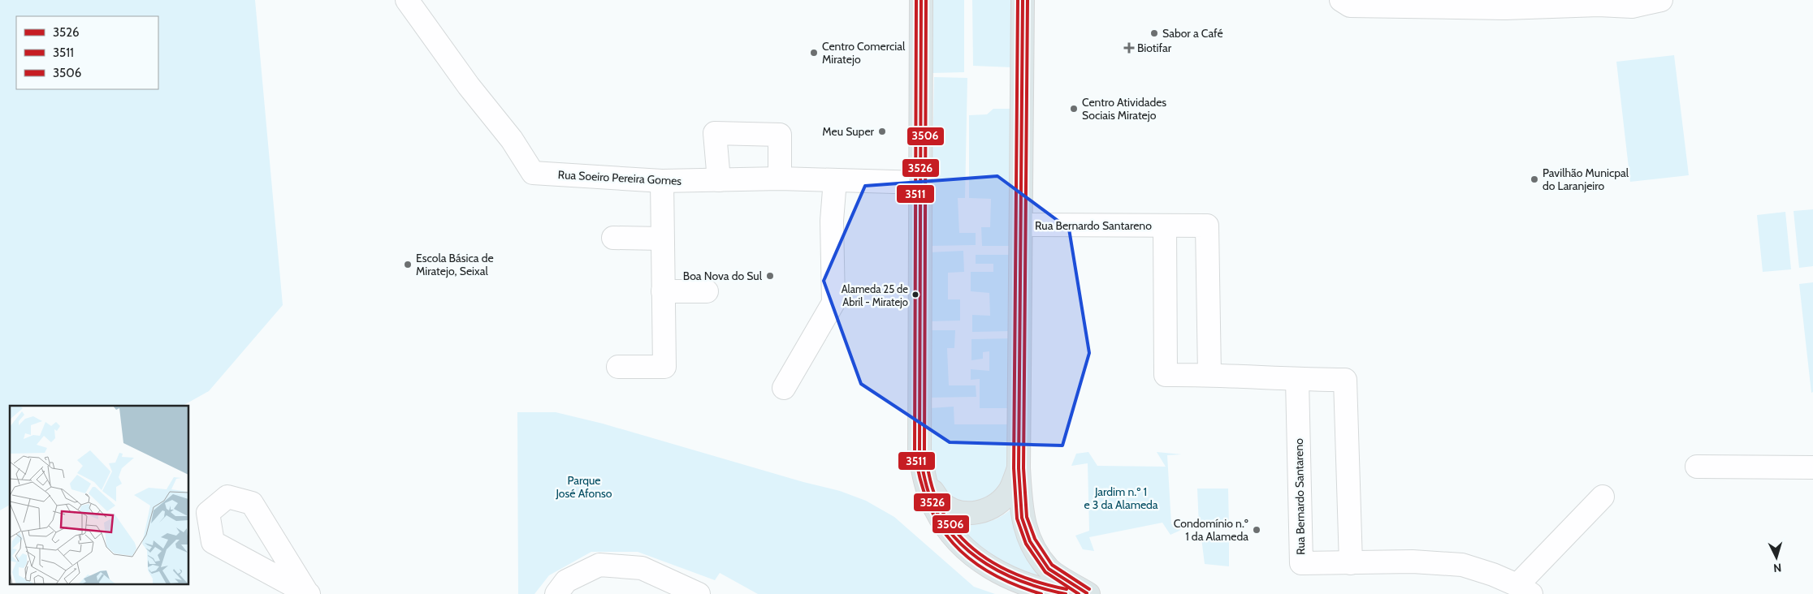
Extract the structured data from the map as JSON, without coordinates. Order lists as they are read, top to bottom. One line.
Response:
{"streets":{"street":["Rua Soeiro Pereira Gomes","Rua Bernardo Santareno"]},"parks":["Parque José Afonso","Jardim n.º 1 e 3 da Alameda"],"places":{"other":["Sabor a Café","Centro Comercial Miratejo","Centro Atividades Sociais Miratejo","Meu Super","Pavilhão Municpal do Laranjeiro","Escola Básica de Miratejo, Seixal","Boa Nova do Sul","Alameda 25 de Abril - Miratejo","Condomínio n.º 1 da Alameda"],"health":["Biotifar"]},"lines":["transit line 3526","transit line 3511","transit line 3506"],"legend":["3526","3511","3506"],"north":"bottom"}
